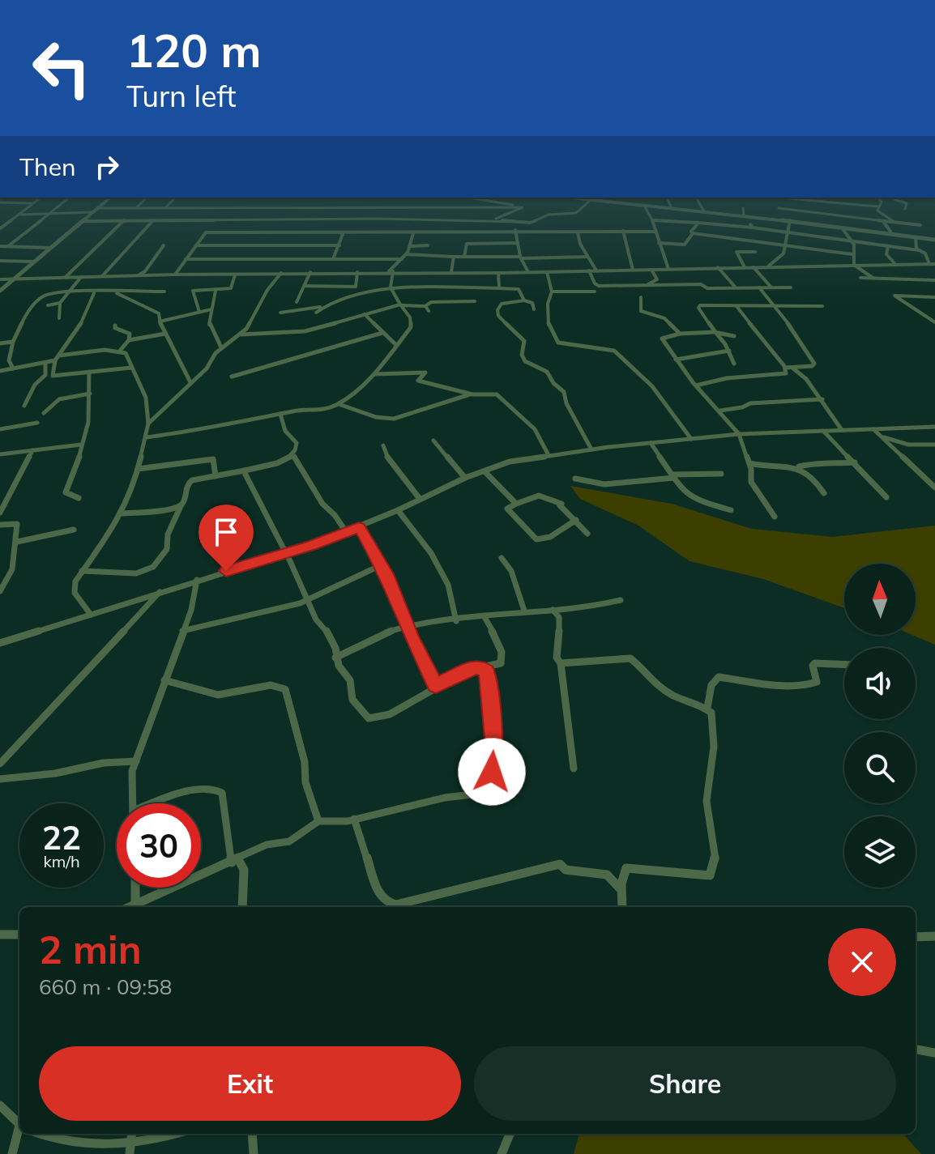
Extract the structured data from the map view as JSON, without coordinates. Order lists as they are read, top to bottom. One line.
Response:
{"north":"top","page":{"turn":["120 m","Turn left"],"then":"Then","speed":"22 km/h","limit":"30","heading":["2 min","660 m · 09:58"],"buttons":["Exit","Share"]}}
